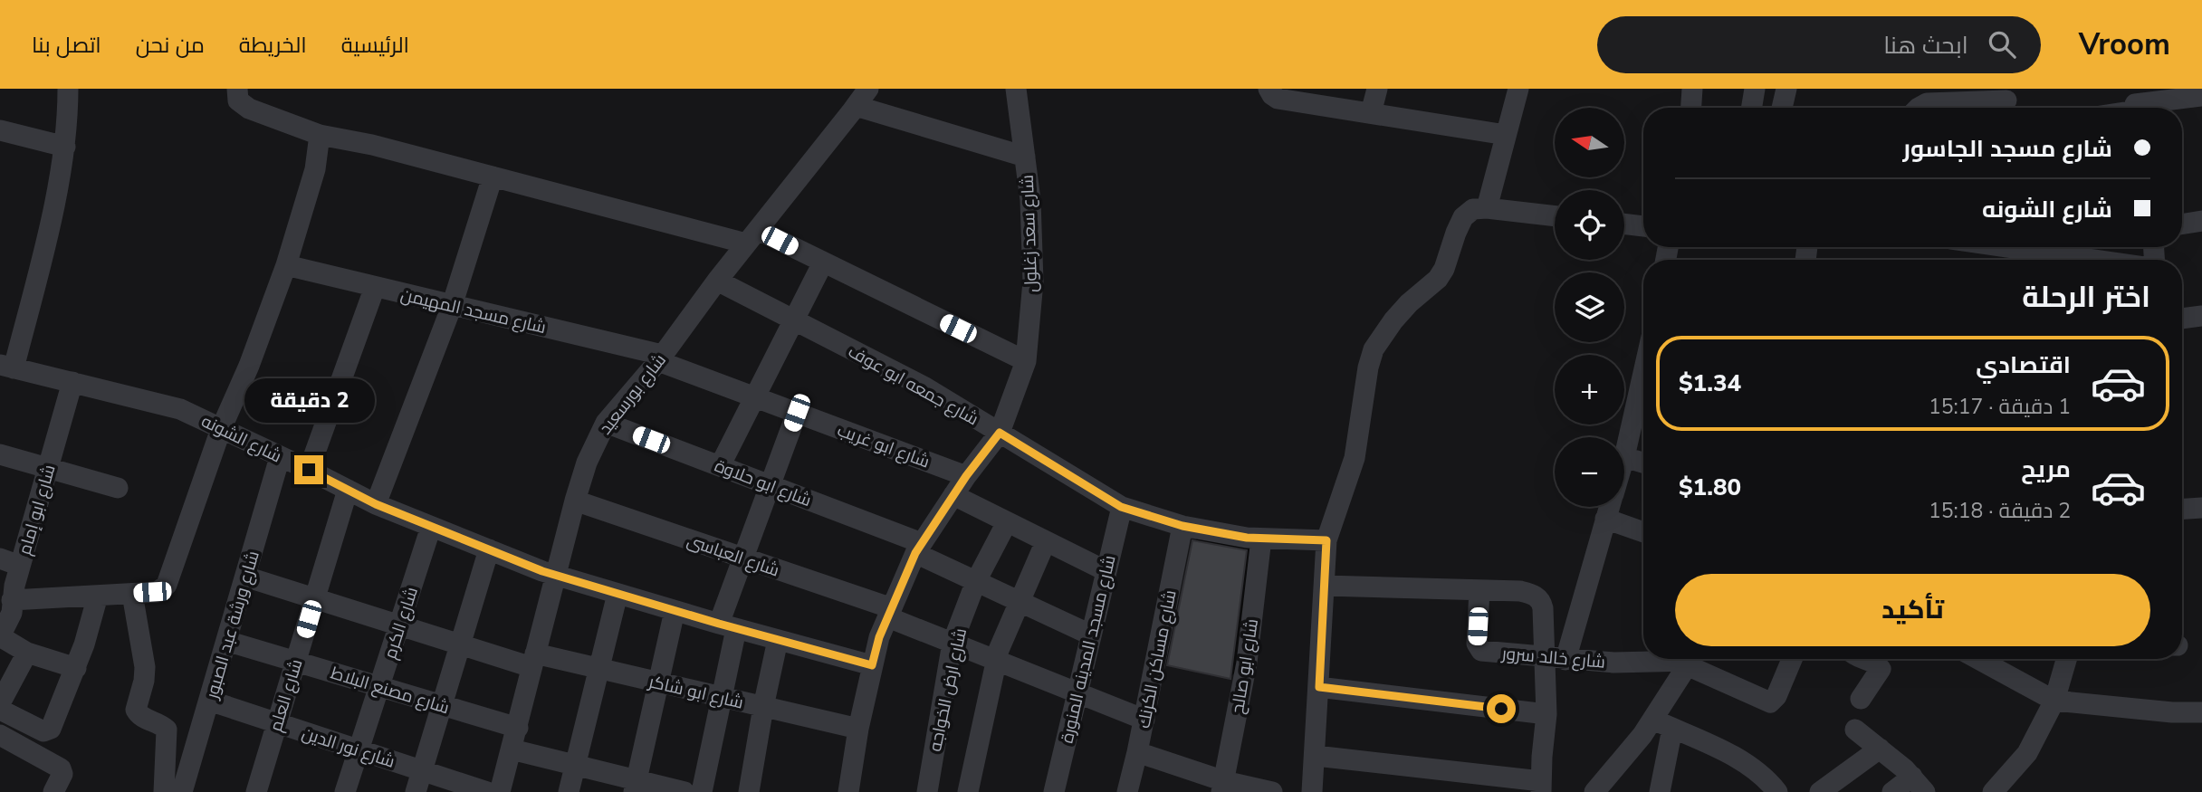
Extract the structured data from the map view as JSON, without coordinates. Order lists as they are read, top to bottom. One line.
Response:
{"streets":{"street":["شارع سعد زغلول","شارع مسجد المهيمن","شارع جمعه ابو عوف","شارع بورسعيد","شارع الشونه","شارع ابو غريب","شارع ابو حلاوة","شارع ابو إمام","شارع العباسى","شارع الكرم","شارع ورشة عبد الصبور","شارع مسجد المدينه المنورة","شارع خالد سرور","شارع مساكن الكرنك","شارع ابو صالح","شارع مصنع البلاط","شارع ارض الخواجه","شارع ابو شاكر","شارع العلم","شارع نور الدين"]},"crossings":[["شارع سعد زغلول","شارع جمعه ابو عوف"],["شارع سعد زغلول","شارع الشونه"],["شارع سعد زغلول","شارع ابو غريب"],["شارع سعد زغلول","شارع ابو حلاوة"],["شارع سعد زغلول","شارع العباسى"],["شارع سعد زغلول","شارع ابو شاكر"],["شارع مسجد المهيمن","شارع بورسعيد"],["شارع مسجد المهيمن","شارع ابو غريب"],["شارع جمعه ابو عوف","شارع بورسعيد"],["شارع جمعه ابو عوف","شارع مسجد المدينه المنورة"],["شارع جمعه ابو عوف","شارع مساكن الكرنك"],["شارع جمعه ابو عوف","شارع ابو صالح"],["شارع بورسعيد","شارع الشونه"],["شارع بورسعيد","شارع ابو غريب"],["شارع بورسعيد","شارع ابو حلاوة"],["شارع بورسعيد","شارع العباسى"],["شارع بورسعيد","شارع مصنع البلاط"],["شارع بورسعيد","شارع ابو شاكر"],["شارع الشونه","شارع ابو إمام"],["شارع الشونه","شارع الكرم"],["شارع الشونه","شارع ورشة عبد الصبور"],["شارع الشونه","شارع العلم"],["شارع العباسى","شارع مسجد المدينه المنورة"],["شارع العباسى","شارع مساكن الكرنك"],["شارع العباسى","شارع ارض الخواجه"],["شارع الكرم","شارع مصنع البلاط"],["شارع الكرم","شارع ابو شاكر"],["شارع الكرم","شارع نور الدين"],["شارع ورشة عبد الصبور","شارع مصنع البلاط"],["شارع ورشة عبد الصبور","شارع ابو شاكر"],["شارع ورشة عبد الصبور","شارع نور الدين"],["شارع مصنع البلاط","شارع العلم"],["شارع ابو شاكر","شارع العلم"],["شارع العلم","شارع نور الدين"]],"north":"left","page":{"header":"Vroom","search":"ابحث هنا","nav":["الرئيسية","الخريطة","من نحن","اتصل بنا"],"map_buttons":["+","−"],"banner":["شارع مسجد الجاسور","شارع الشونه"],"heading":"اختر الرحلة","list":[{"name":"اقتصادي","note":"1 دقيقة · 15:17","value":"$1.34"},{"name":"مريح","note":"2 دقيقة · 15:18","value":"$1.80"}],"bubble":"2 دقيقة","buttons":"تأكيد"}}
